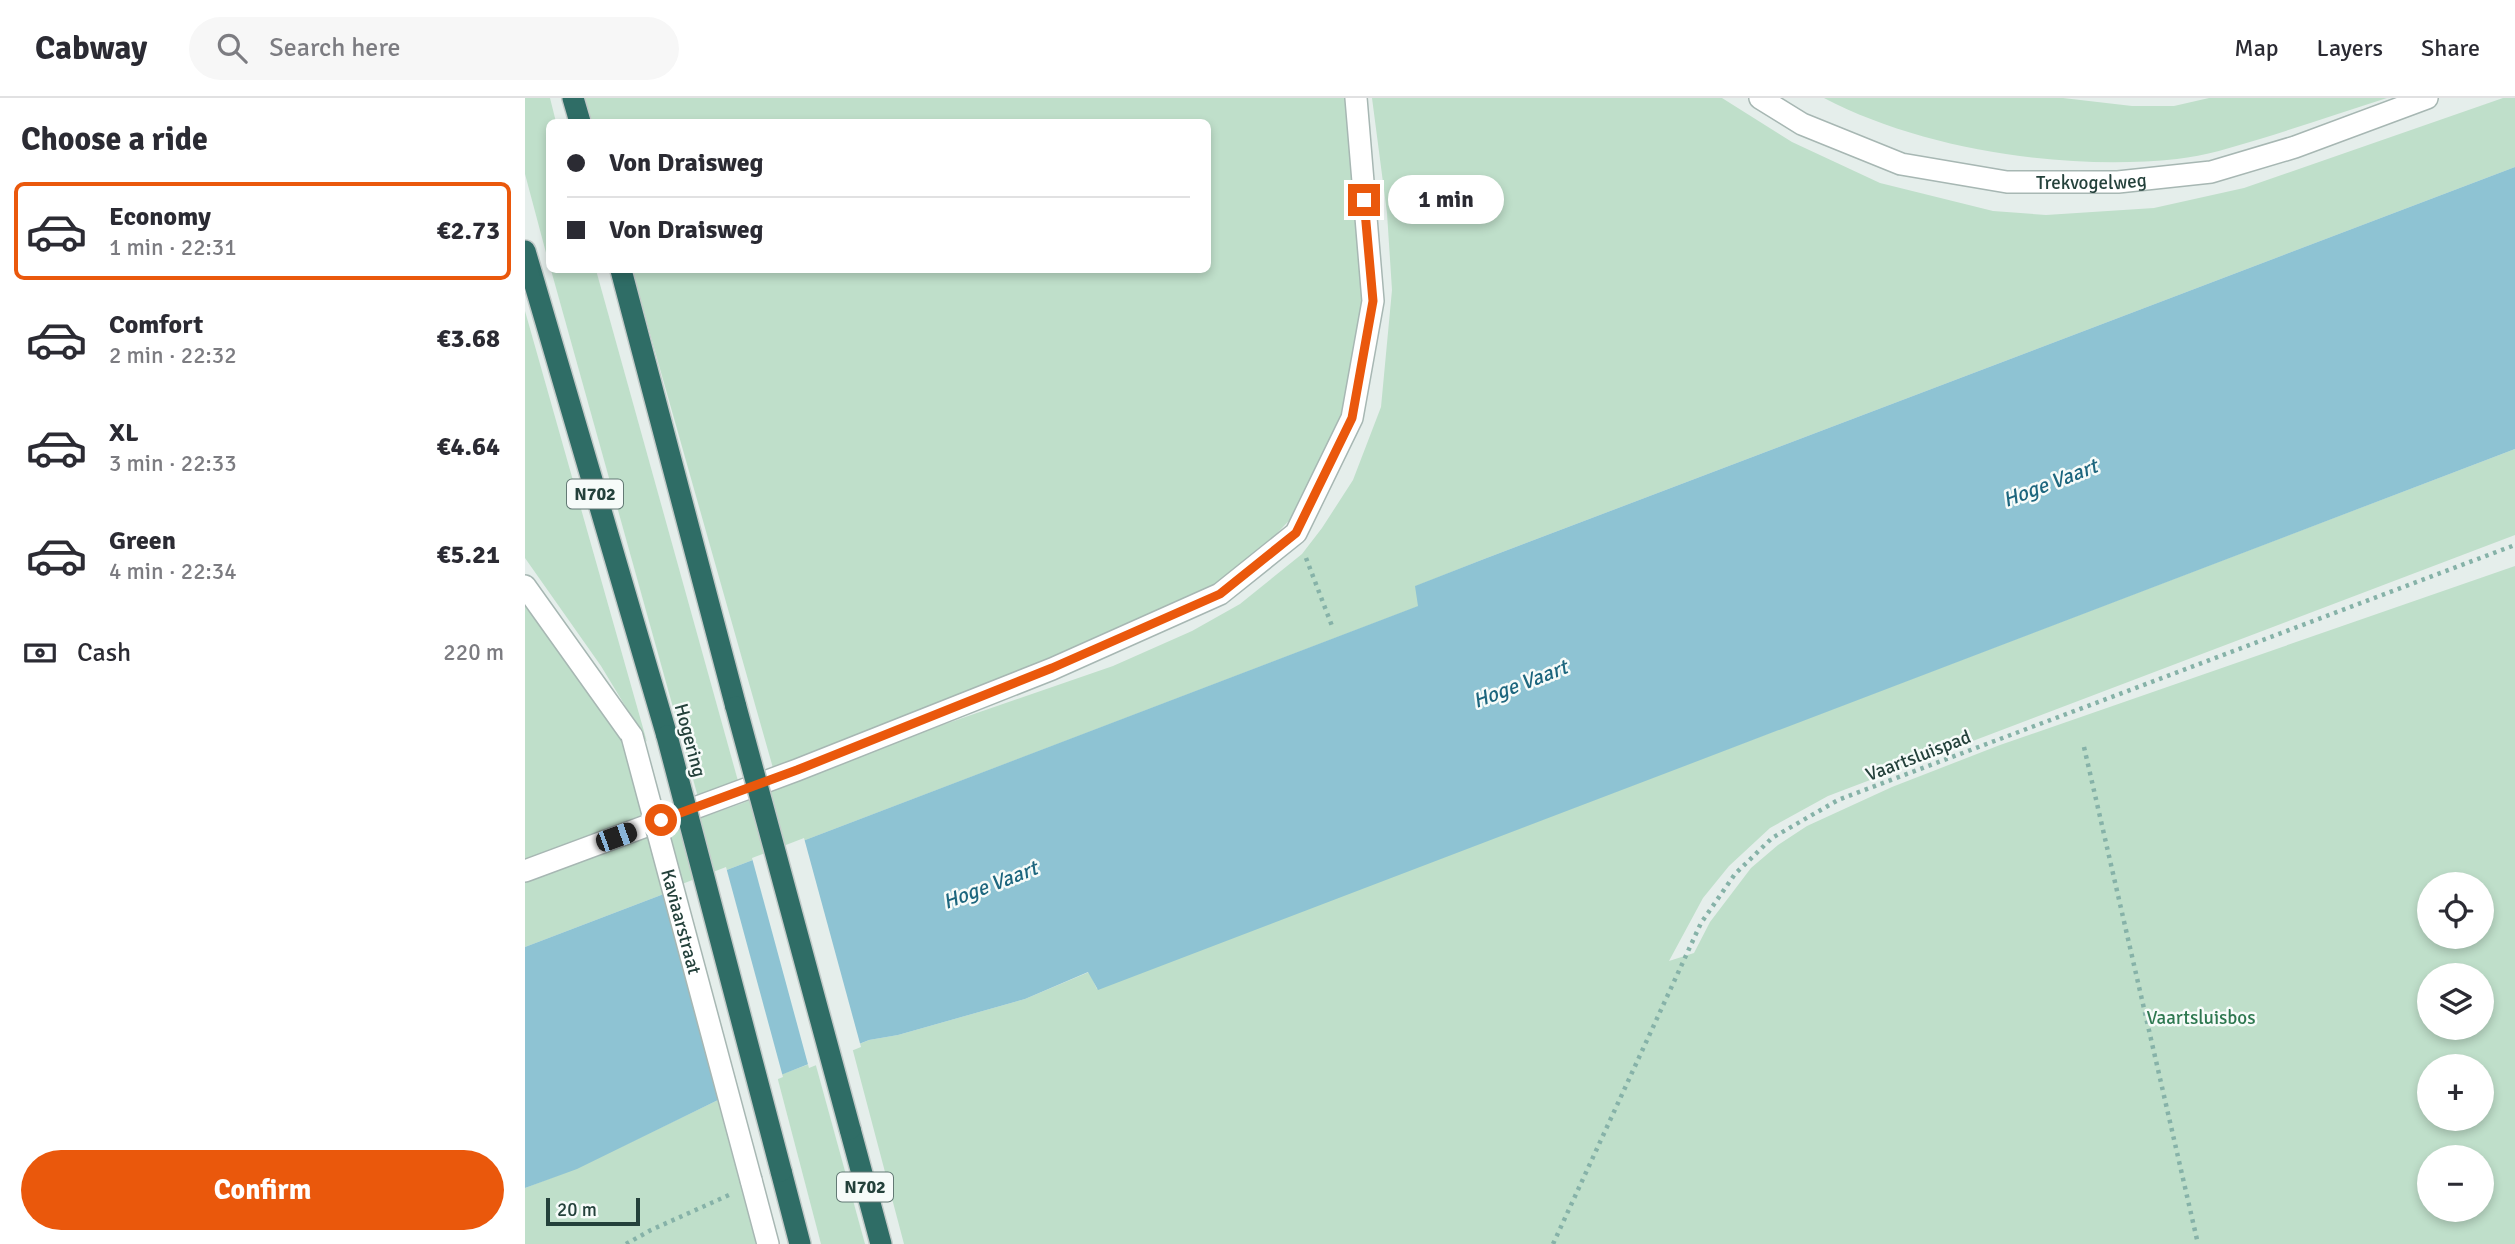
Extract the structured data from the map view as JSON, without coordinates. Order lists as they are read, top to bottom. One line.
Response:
{"streets":{"highway":["N702","Hogering"],"street":["Trekvogelweg","Kaviaarstraat"],"path":["Vaartsluispad"]},"water":["Hoge Vaart"],"parks":["Vaartsluisbos"],"scale_bar":"20 m","page":{"header":"Cabway","search":"Search here","nav":["Map","Layers","Share"],"heading":"Choose a ride","banner":["Von Draisweg","Von Draisweg"],"bubble":"1 min","list":[{"name":"Economy","note":"1 min · 22:31","value":"€2.73"},{"name":"Comfort","note":"2 min · 22:32","value":"€3.68"},{"name":"XL","note":"3 min · 22:33","value":"€4.64"},{"name":"Green","note":"4 min · 22:34","value":"€5.21"}],"pay":["Cash","220 m"],"map_buttons":["+","−"],"buttons":"Confirm","scale":"20 m"}}
